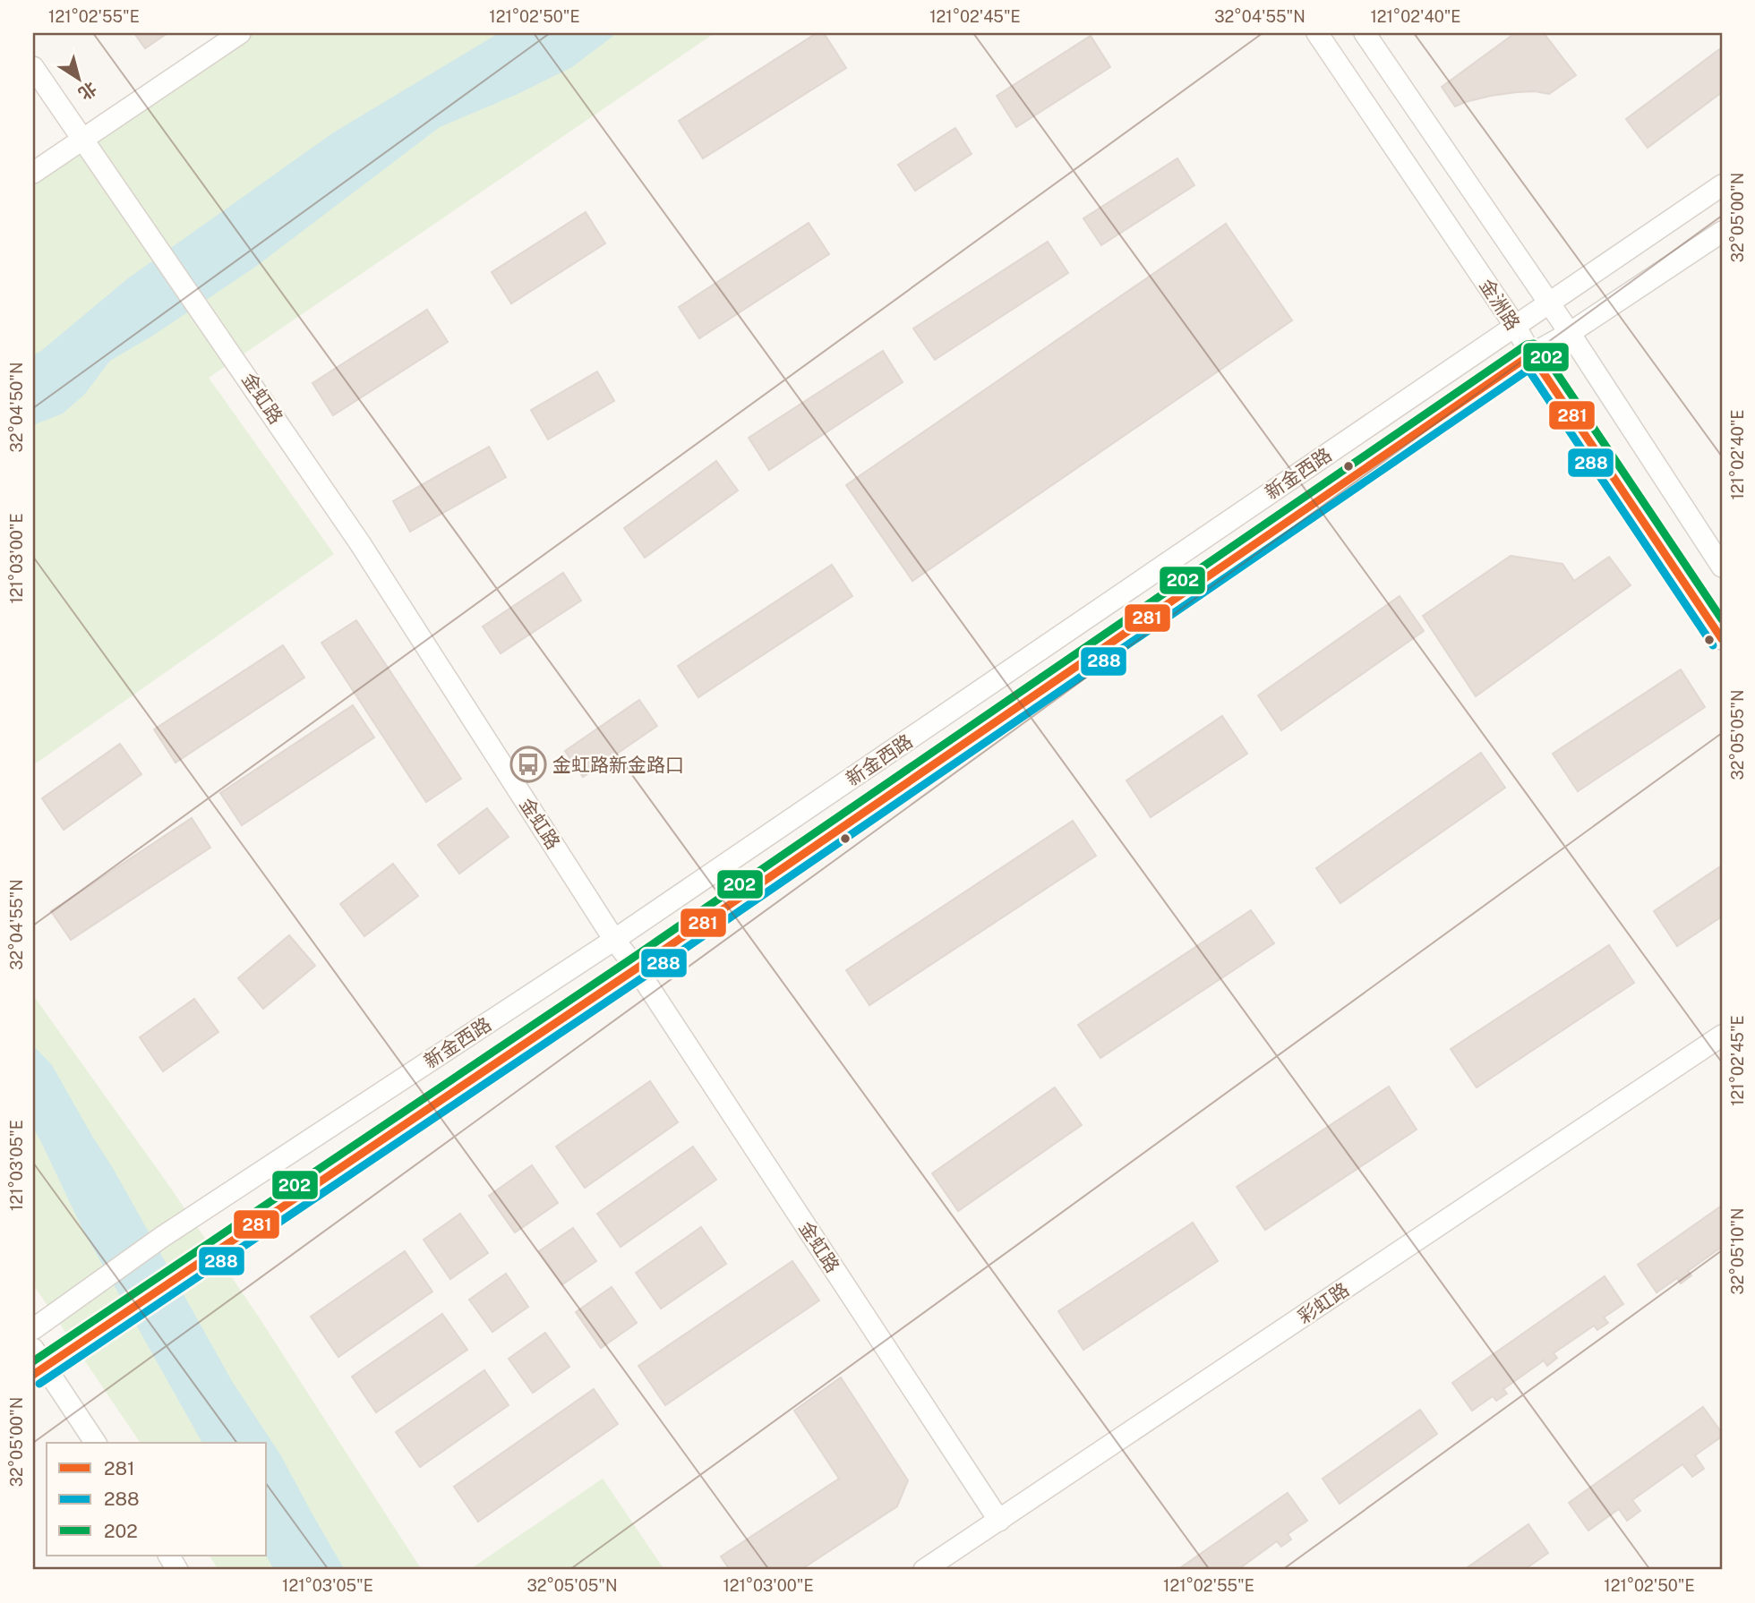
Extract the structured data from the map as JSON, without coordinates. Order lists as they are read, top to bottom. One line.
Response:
{"streets":{"main road":["金洲路","金虹路","新金西路","彩虹路"]},"crossings":[["金洲路","新金西路"],["金虹路","新金西路"],["金虹路","彩虹路"]],"places":{"bus stop":["金虹路新金路口"]},"lines":["transit line 202","transit line 281","transit line 288"],"legend":["281","288","202"],"north":"bottom right","coordinates":["121°02'55\"E","121°02'50\"E","121°02'45\"E","32°04'55\"N","121°02'40\"E","32°05'00\"N","32°04'50\"N","121°03'00\"E","32°05'05\"N","121°03'05\"E","32°05'10\"N"]}
